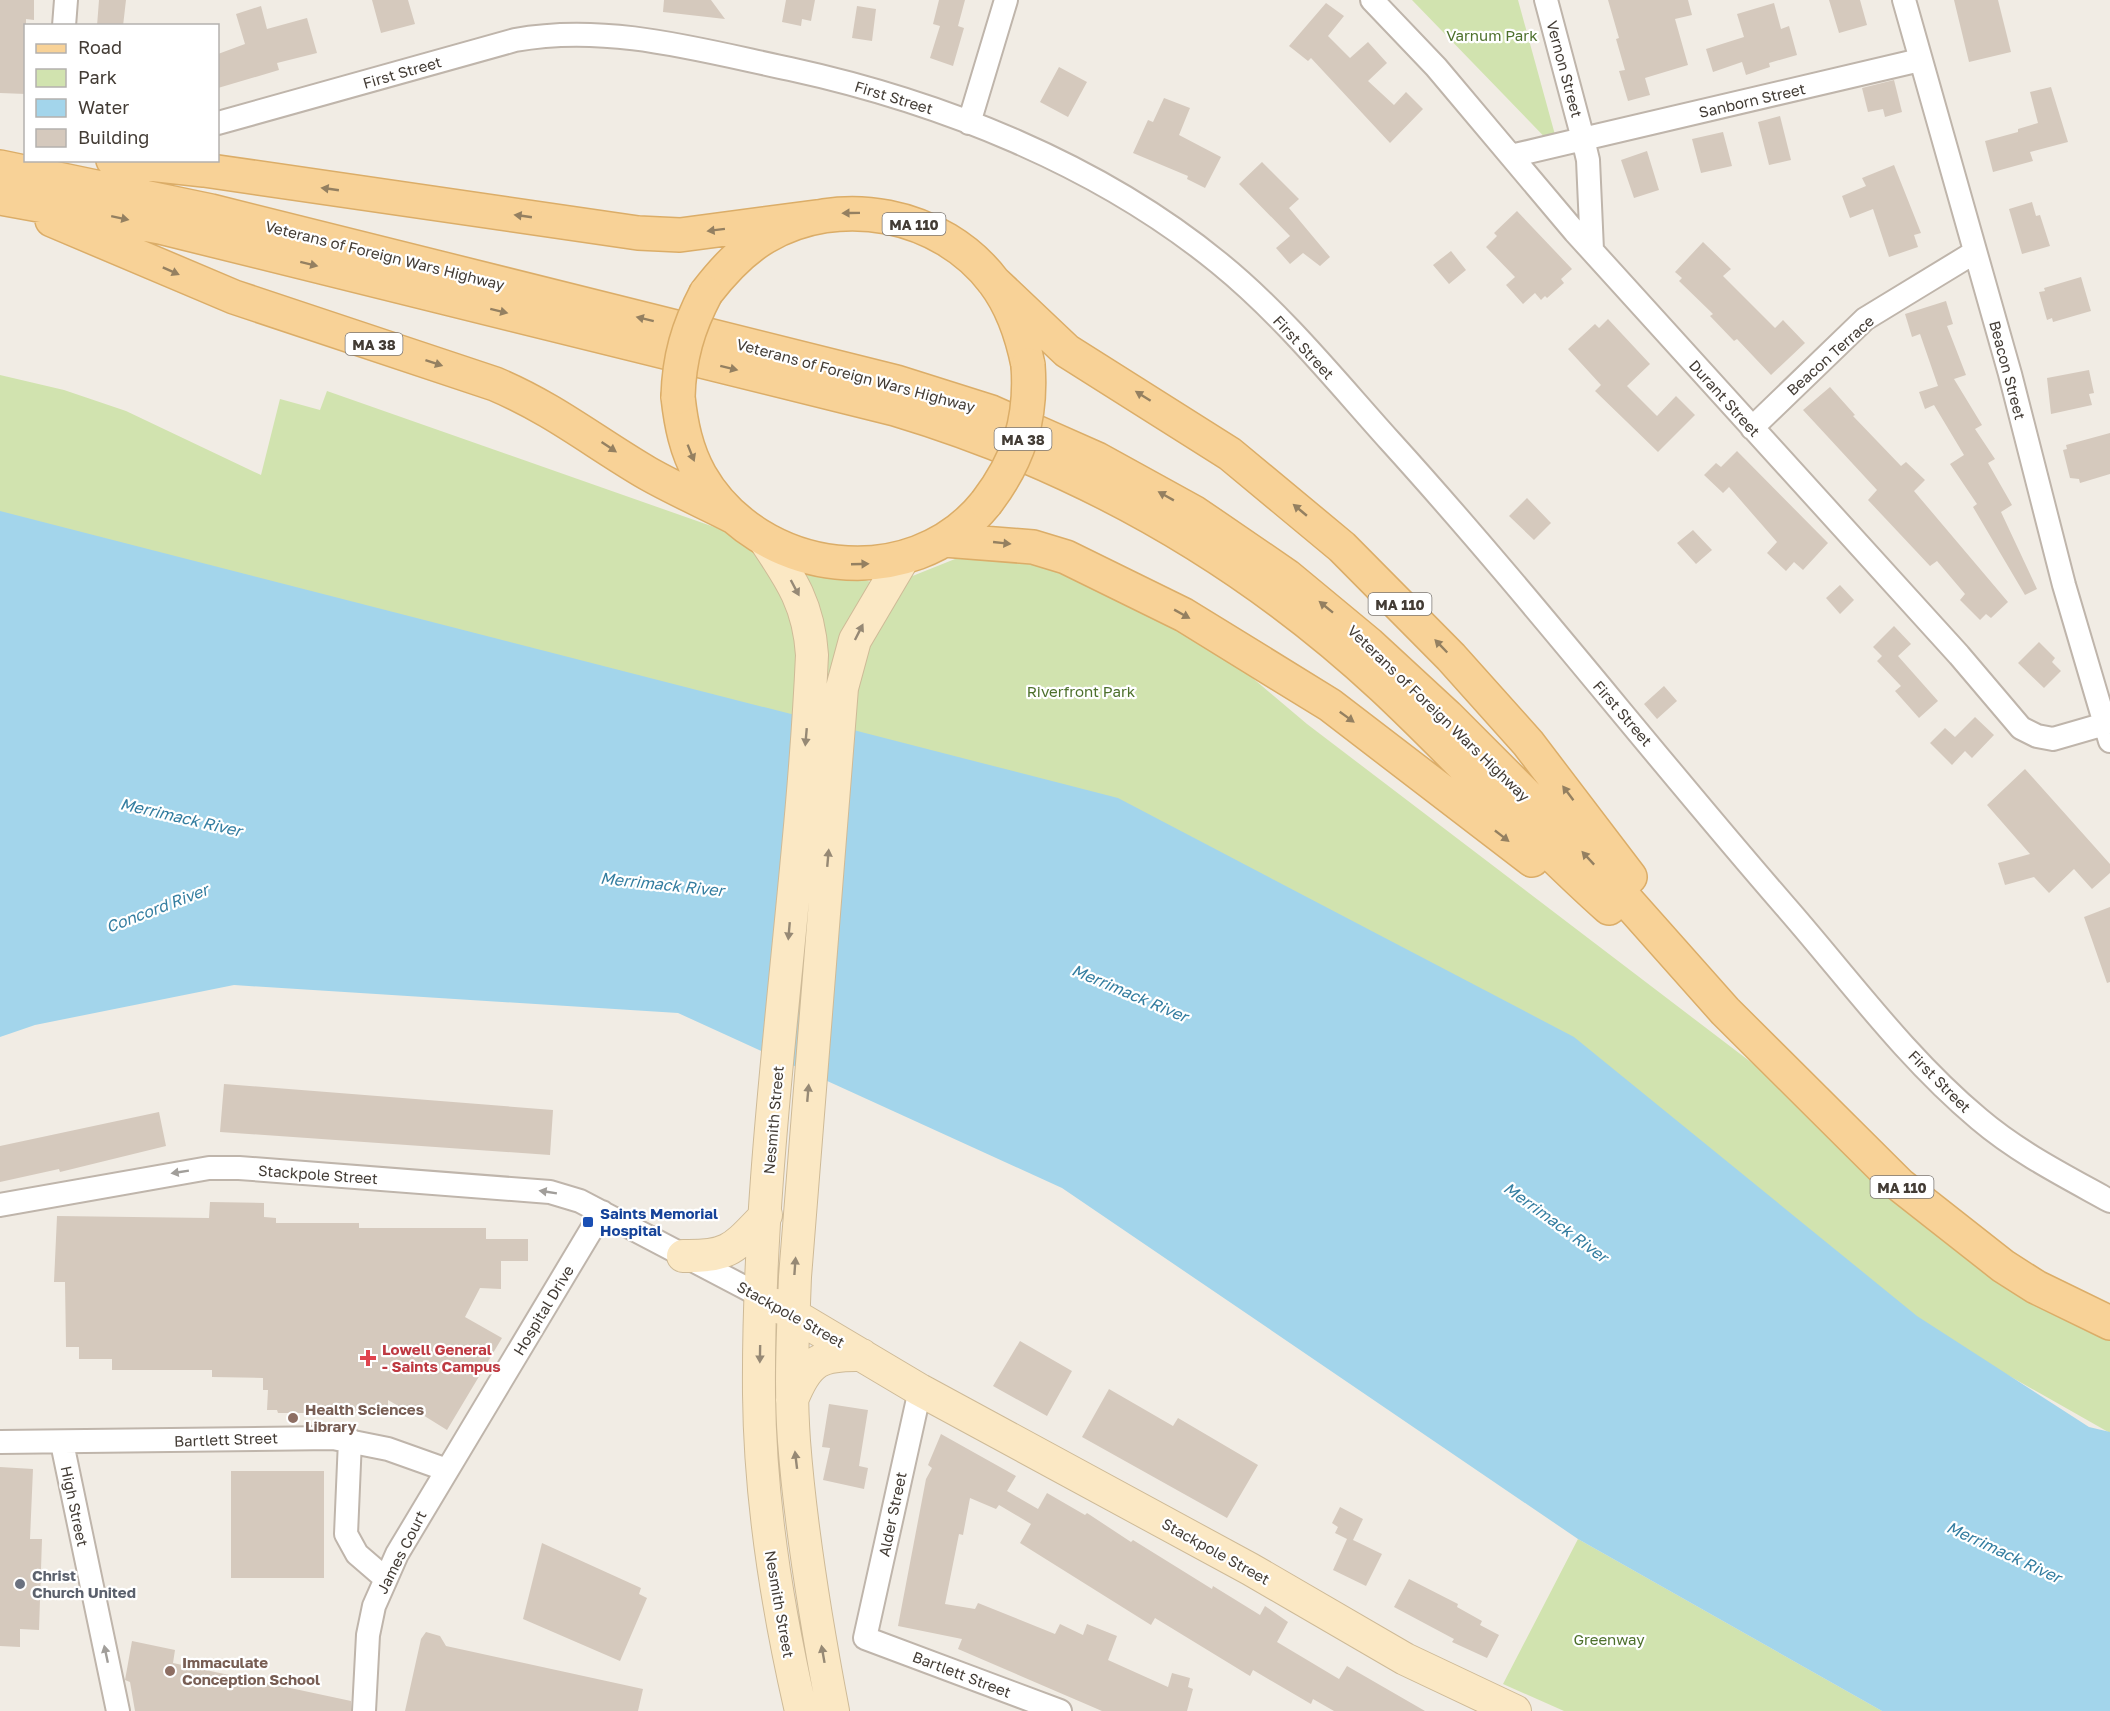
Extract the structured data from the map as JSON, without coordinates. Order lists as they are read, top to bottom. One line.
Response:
{"streets":{"main road":["MA 110","Veterans of Foreign Wars Highway","MA 38","Nesmith Street","Stackpole Street"],"street":["Vernon Street","First Street","Sanborn Street","Beacon Terrace","Beacon Street","Durant Street","Hospital Drive","Bartlett Street","High Street","Alder Street","James Court"]},"crossings":[["Vernon Street","Sanborn Street"],["Vernon Street","Durant Street"],["Sanborn Street","Beacon Street"],["MA 110","Veterans of Foreign Wars Highway"],["MA 110","MA 38"],["MA 110","Nesmith Street"],["Veterans of Foreign Wars Highway","MA 38"],["Beacon Terrace","Beacon Street"],["Beacon Terrace","Durant Street"],["Beacon Street","Durant Street"],["Nesmith Street","Stackpole Street"],["Stackpole Street","Hospital Drive"],["Stackpole Street","Alder Street"],["Hospital Drive","Bartlett Street"],["Hospital Drive","James Court"],["Bartlett Street","High Street"],["Bartlett Street","Alder Street"],["Bartlett Street","James Court"]],"one_way":["Stackpole Street","High Street"],"water":["Merrimack River","Concord River"],"parks":["Varnum Park","Riverfront Park","Greenway"],"places":{"transit":["Saints Memorial Hospital"],"health":["Lowell General - Saints Campus"],"other":["Health Sciences Library","Christ Church United","Immaculate Conception School"]},"legend":["Road","Park","Water","Building"]}
